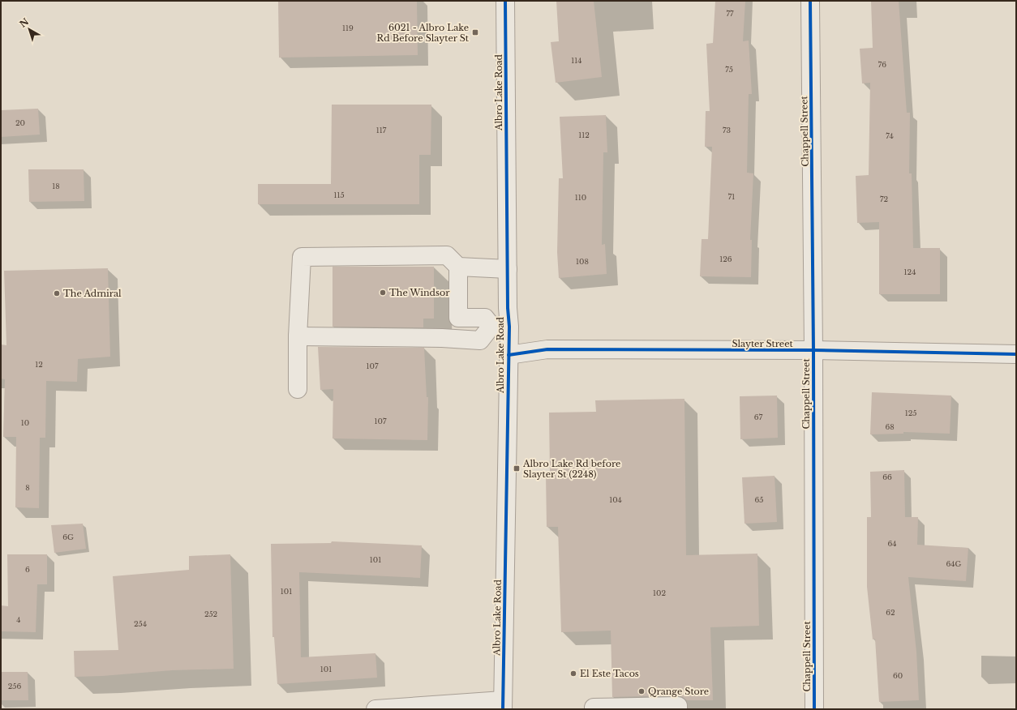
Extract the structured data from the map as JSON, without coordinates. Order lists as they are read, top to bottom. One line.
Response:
{"streets":{"street":["Albro Lake Road","Chappell Street","Slayter Street"]},"crossings":[["Albro Lake Road","Slayter Street"],["Chappell Street","Slayter Street"]],"places":{"transit":["6021 - Albro Lake Rd Before Slayter St","Albro Lake Rd before Slayter St (2248)"],"other":["The Windsor","The Admiral","El Este Tacos","Qrange Store"]},"house_numbers":["77","119","114","76","75","20","117","73","112","74","18","115","71","110","72","126","108","124","12","107","125","67","107","10","68","66","8","104","65","6G","64","101","64G","6","101","102","62","252","4","254","101","60","256"],"north":"top left"}
